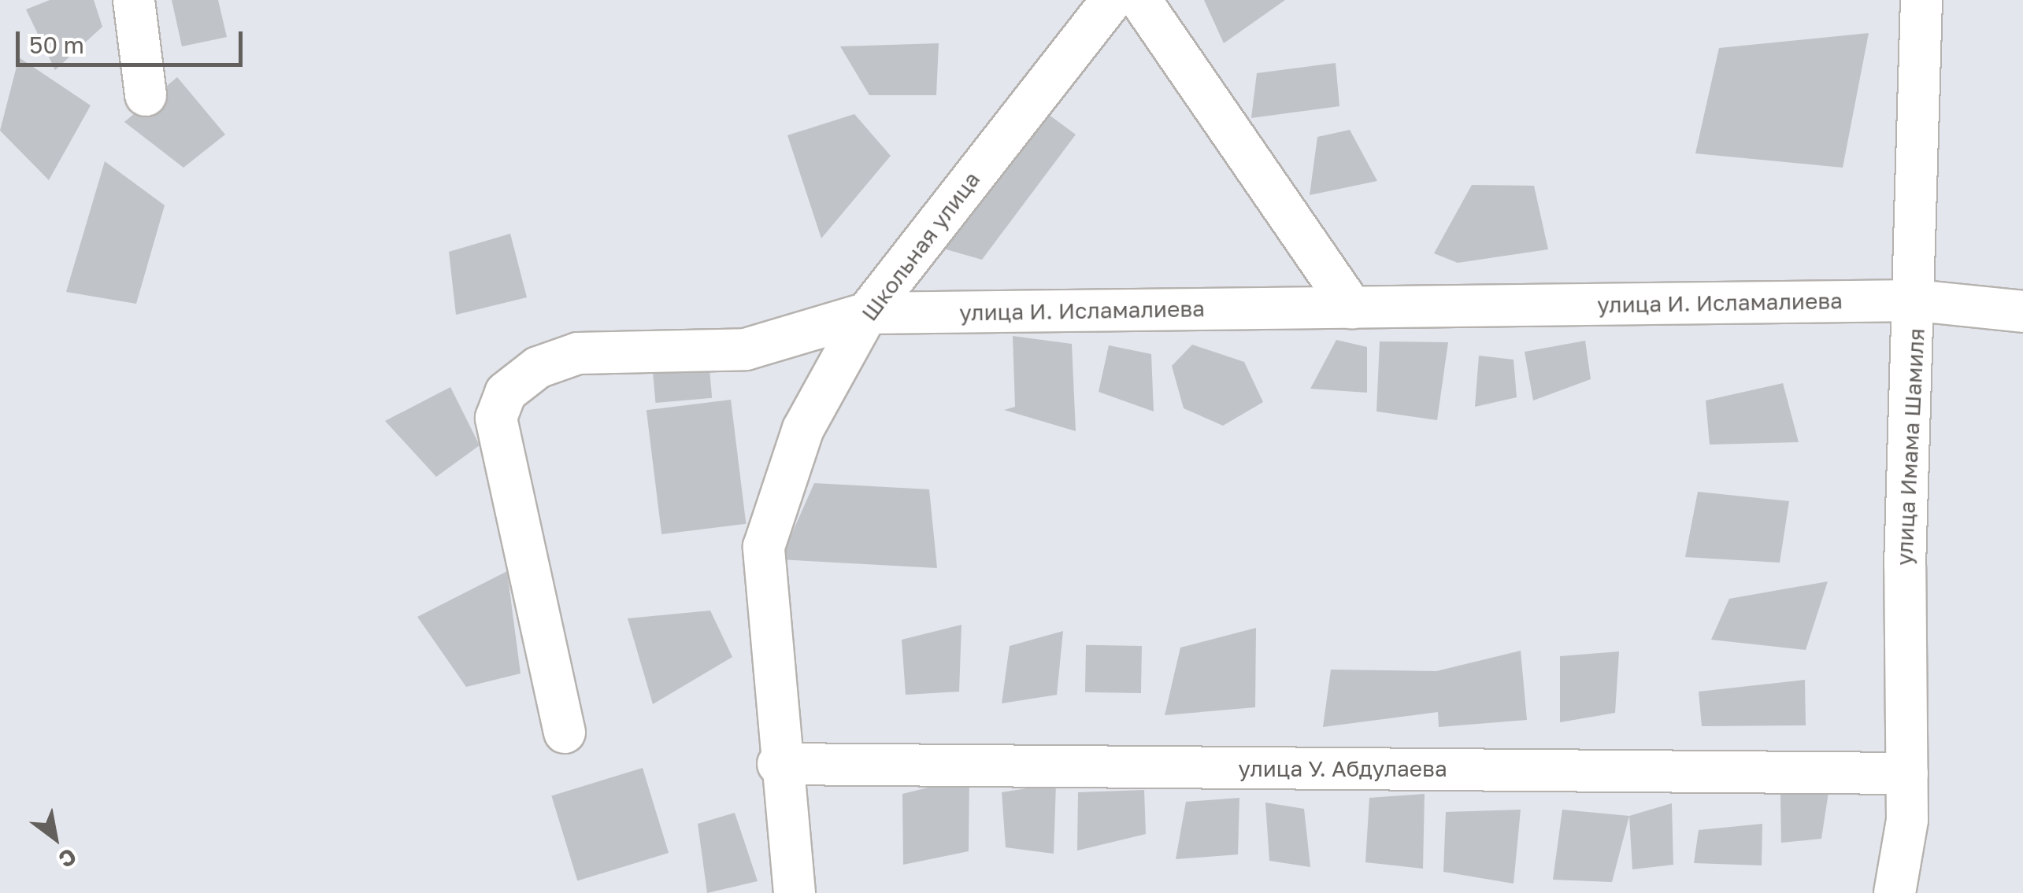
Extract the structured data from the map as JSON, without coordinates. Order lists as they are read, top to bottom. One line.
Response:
{"streets":{"street":["Школьная улица","улица И. Исламалиева","улица Имама Шамиля","улица У. Абдулаева"]},"crossings":[["Школьная улица","улица И. Исламалиева"],["Школьная улица","улица У. Абдулаева"],["улица И. Исламалиева","улица Имама Шамиля"],["улица Имама Шамиля","улица У. Абдулаева"]],"scale_bar":"50 m","north":"bottom right"}
